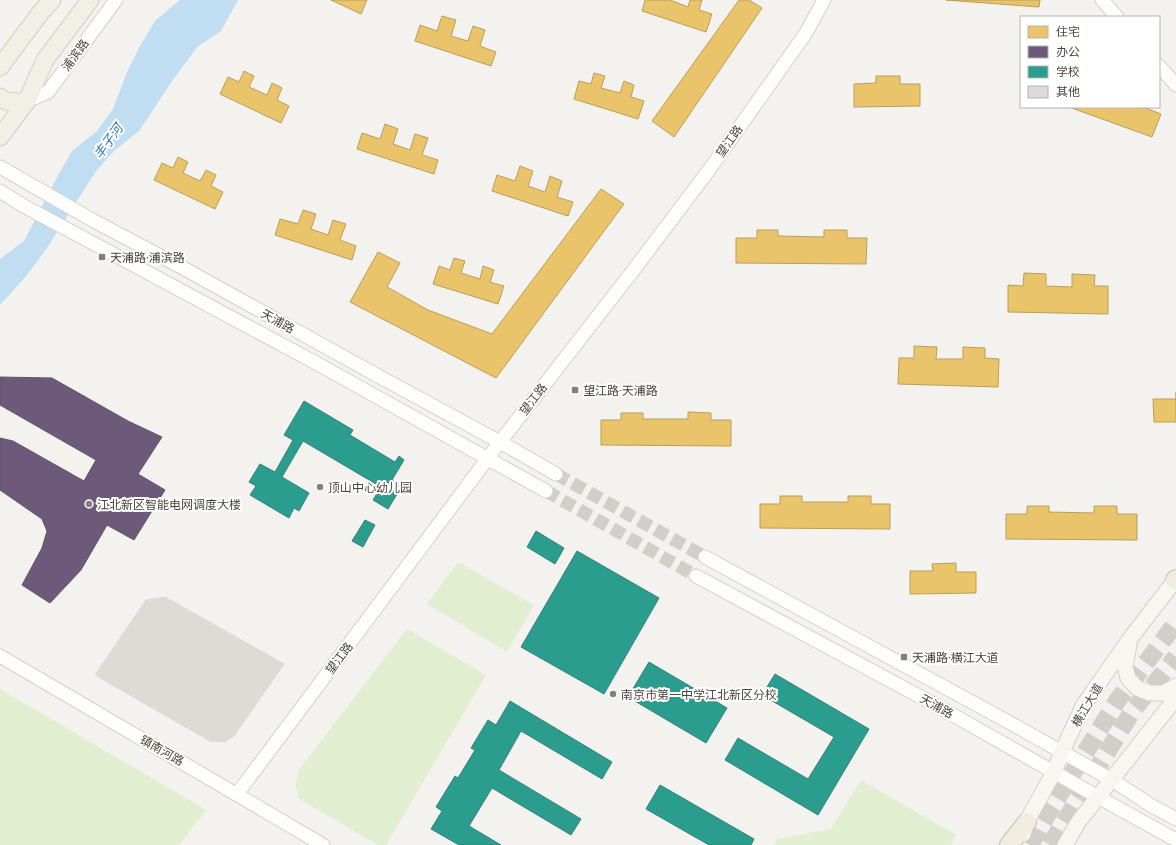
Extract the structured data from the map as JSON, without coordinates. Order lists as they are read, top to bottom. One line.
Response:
{"streets":{"main road":["浦滨路","横江大道"],"street":["望江路","天浦路","镇南河路"]},"crossings":[["望江路","天浦路"],["望江路","镇南河路"],["天浦路","横江大道"]],"water":["丰子河"],"places":{"transit":["天浦路·浦滨路","望江路·天浦路","天浦路·横江大道"],"other":["顶山中心幼儿园","江北新区智能电网调度大楼","南京市第一中学江北新区分校"]},"legend":["住宅","办公","学校","其他"]}
